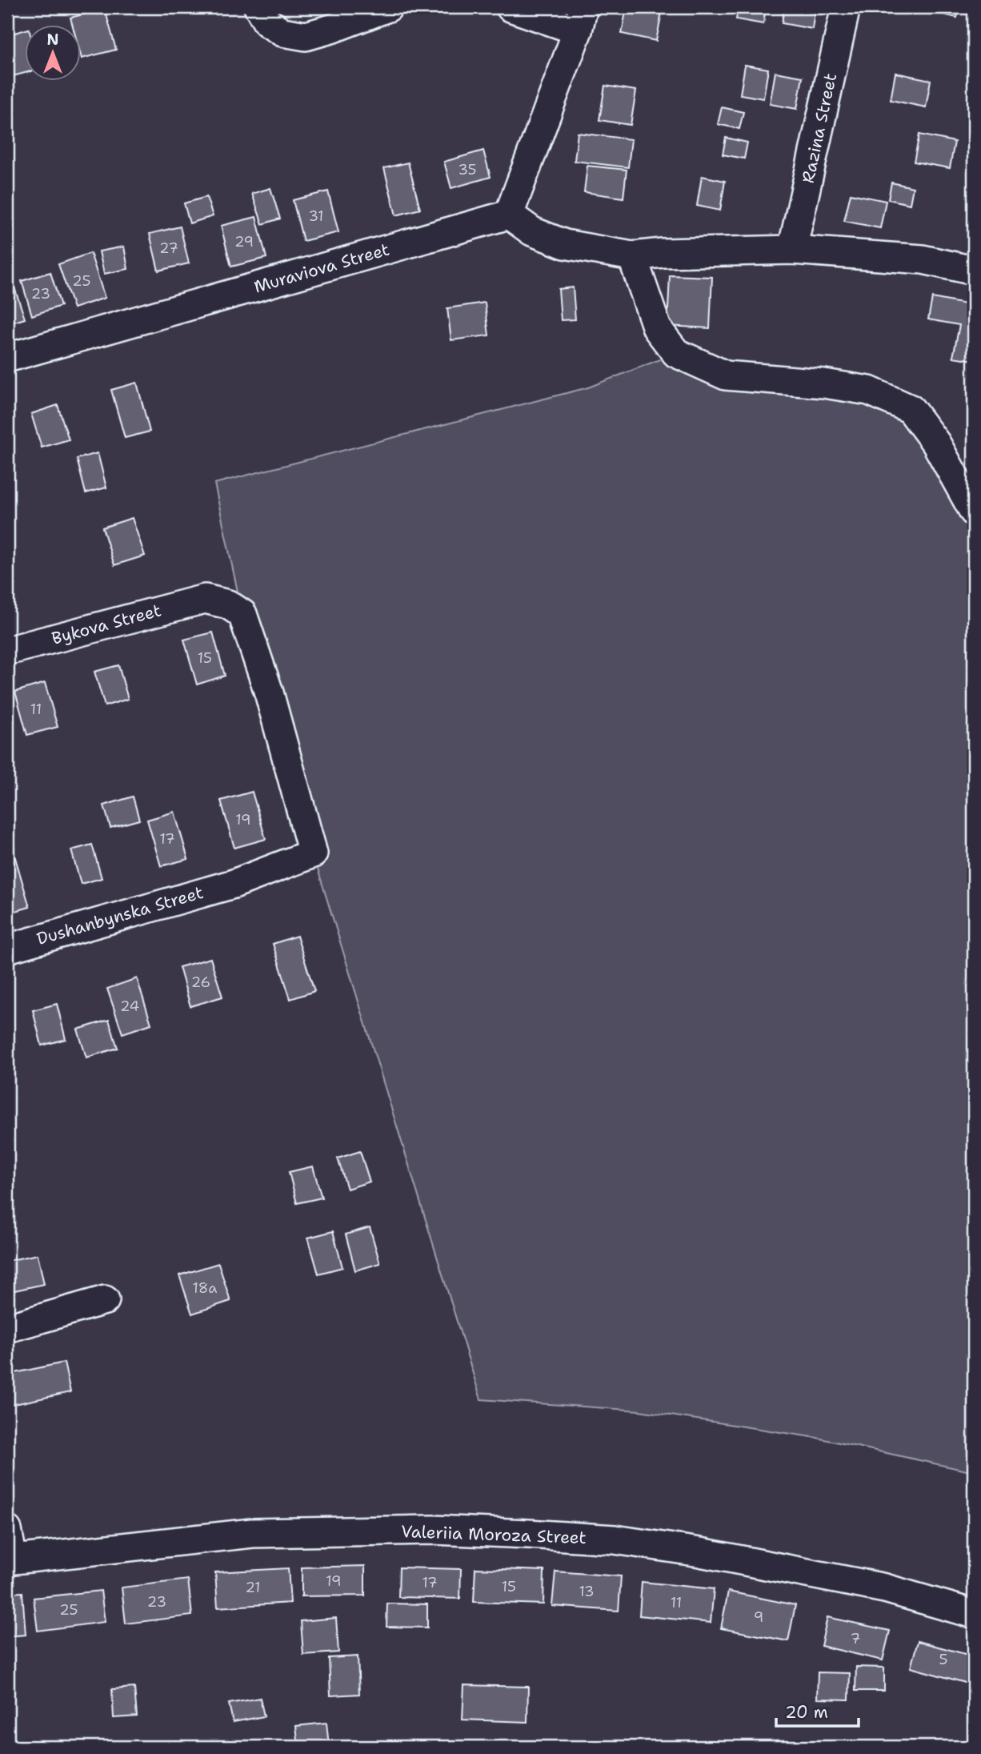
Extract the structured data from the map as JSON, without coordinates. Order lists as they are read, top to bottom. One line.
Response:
{"streets":{"street":["Razina Street","Muraviova Street","Bykova Street","Dushanbynska Street","Valeriia Moroza Street"]},"crossings":[["Bykova Street","Dushanbynska Street"]],"house_numbers":["35","31","29","27","25","23","15","11","19","17","26","24","18а","19","17","15","21","13","23","11","25","9","7","5"],"scale_bar":"20 m","north":"top"}
